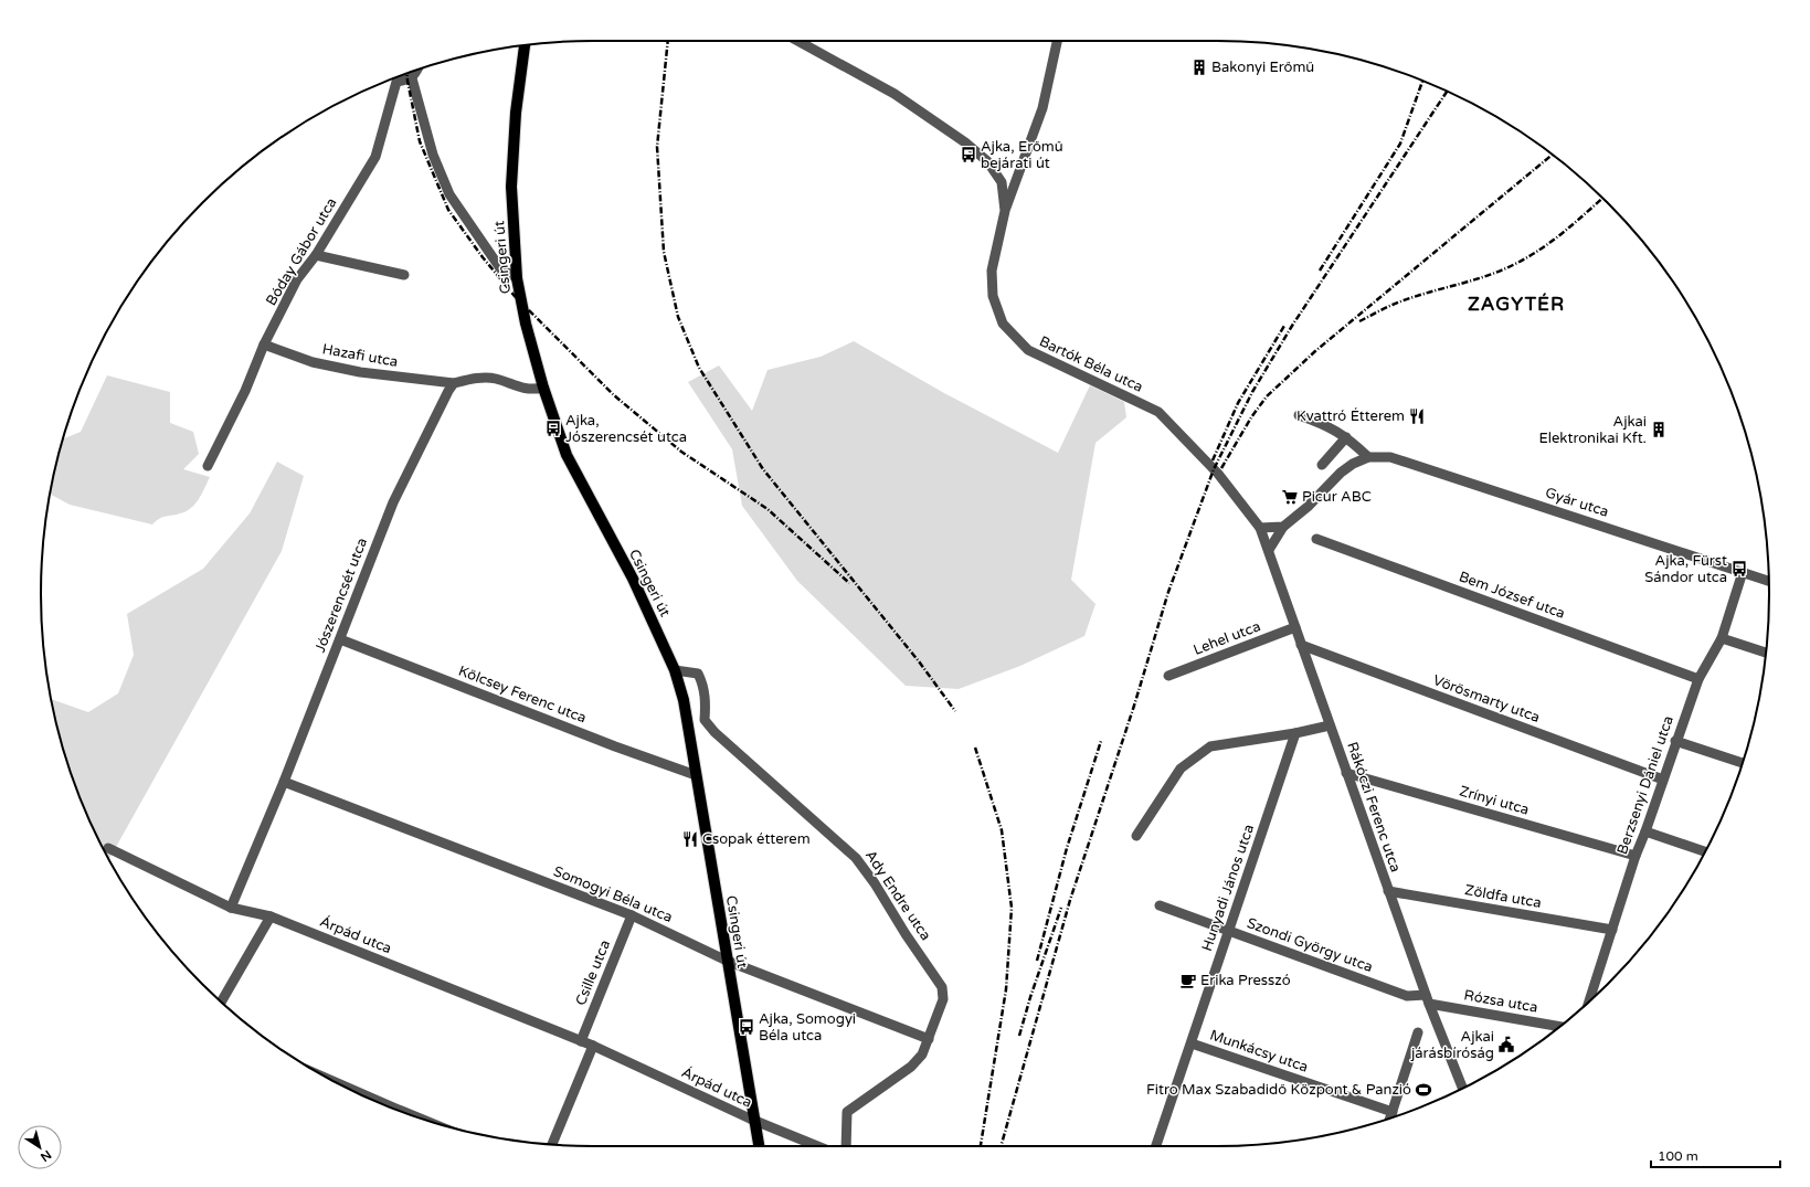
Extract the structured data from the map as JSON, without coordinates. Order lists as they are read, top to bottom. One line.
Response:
{"streets":{"main road":["Csingeri út"],"street":["Bóday Gábor utca","Hazafi utca","Bartók Béla utca","Gyár utca","Jószerencsét utca","Bem József utca","Lehel utca","Kölcsey Ferenc utca","Vörösmarty utca","Berzsenyi Dániel utca","Zrínyi utca","Rákóczi Ferenc utca","Hunyadi János utca","Somogyi Béla utca","Ady Endre utca","Zöldfa utca","Árpád utca","Szondi György utca","Csille utca","Rózsa utca","Munkácsy utca"]},"crossings":[["Bóday Gábor utca","Hazafi utca"],["Csingeri út","Kölcsey Ferenc utca"],["Csingeri út","Somogyi Béla utca"],["Csingeri út","Ady Endre utca"],["Csingeri út","Árpád utca"],["Hazafi utca","Jószerencsét utca"],["Bartók Béla utca","Rákóczi Ferenc utca"],["Gyár utca","Berzsenyi Dániel utca"],["Gyár utca","Rákóczi Ferenc utca"],["Jószerencsét utca","Kölcsey Ferenc utca"],["Jószerencsét utca","Somogyi Béla utca"],["Jószerencsét utca","Árpád utca"],["Bem József utca","Berzsenyi Dániel utca"],["Lehel utca","Rákóczi Ferenc utca"],["Vörösmarty utca","Berzsenyi Dániel utca"],["Vörösmarty utca","Rákóczi Ferenc utca"],["Berzsenyi Dániel utca","Zrínyi utca"],["Berzsenyi Dániel utca","Zöldfa utca"],["Zrínyi utca","Rákóczi Ferenc utca"],["Rákóczi Ferenc utca","Zöldfa utca"],["Rákóczi Ferenc utca","Szondi György utca"],["Rákóczi Ferenc utca","Rózsa utca"],["Hunyadi János utca","Szondi György utca"],["Hunyadi János utca","Munkácsy utca"],["Somogyi Béla utca","Ady Endre utca"],["Somogyi Béla utca","Csille utca"],["Árpád utca","Csille utca"],["Szondi György utca","Rózsa utca"]],"districts":["ZAGYTÉR"],"places":{"building":["Bakonyi Erőmű","Ajkai Elektronikai Kft."],"bus stop":["Ajka, Erőmű bejárati út","Ajka, Jószerencsét utca","Ajka, Fürst Sándor utca","Ajka, Somogyi Béla utca"],"restaurant":["Kvattró Étterem","Csopak étterem"],"supermarket":["Picur ABC"],"cafe":["Erika Presszó"],"public building":["Ajkai járásbíróság"],"sports":["Fitro Max Szabadidő Központ & Panzió"]},"scale_bar":"100 m","north":"bottom right"}
